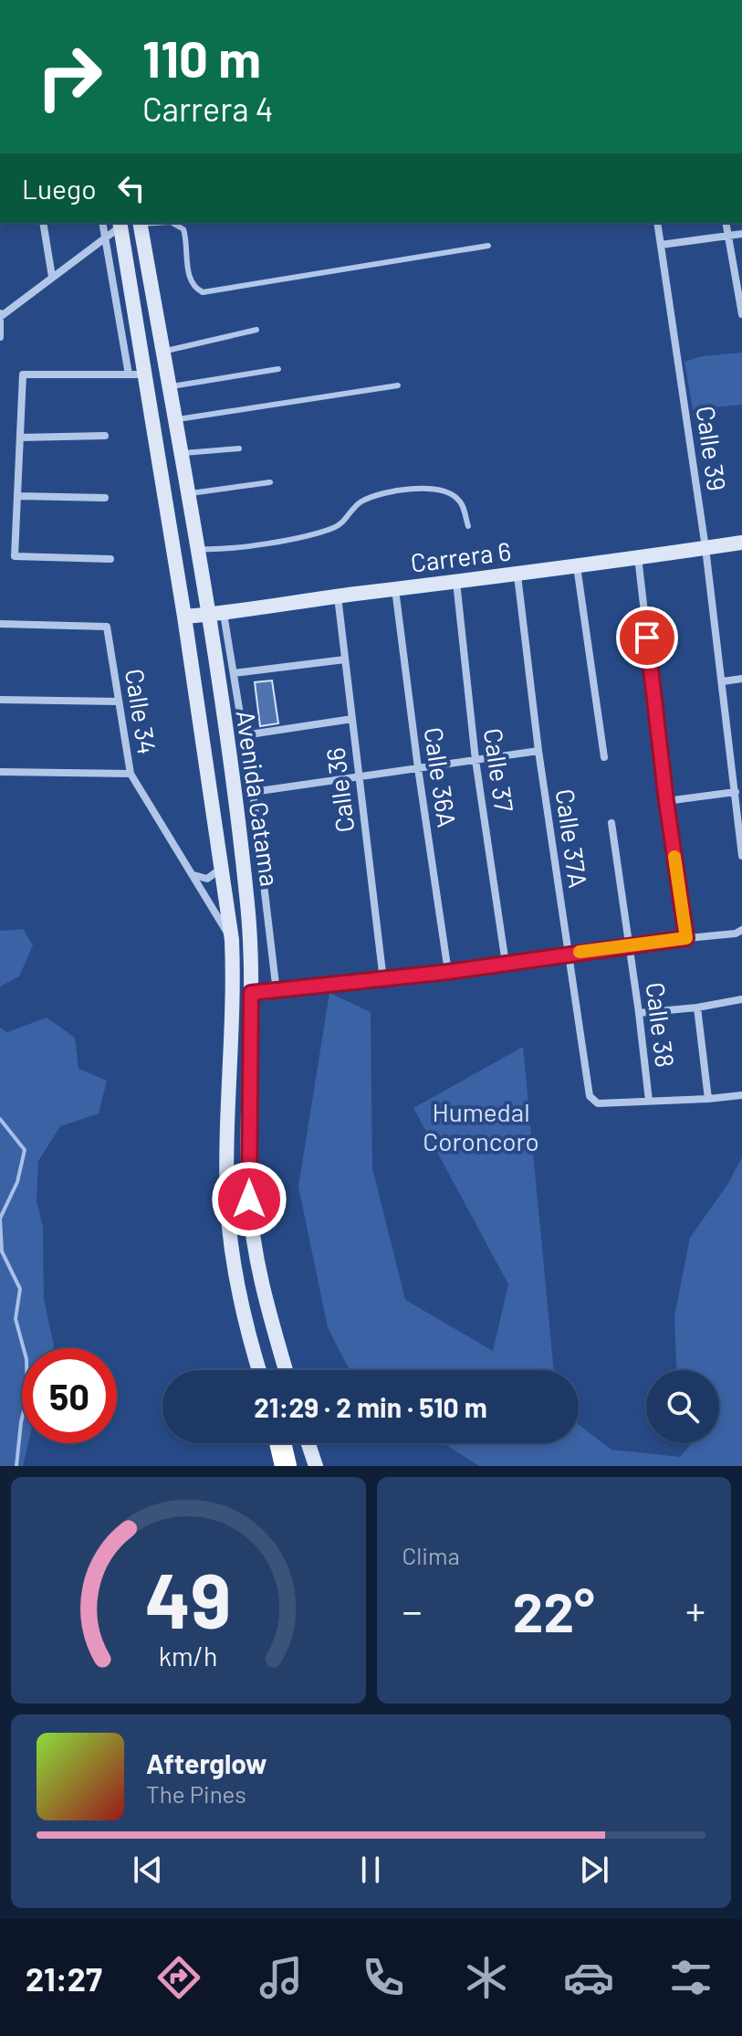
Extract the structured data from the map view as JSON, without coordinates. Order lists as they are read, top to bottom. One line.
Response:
{"streets":{"main road":["Carrera 6","Avenida Catama"],"street":["Calle 39","Calle 34","Calle 37","Calle 36A","Calle 36","Calle 37A","Calle 38"]},"crossings":[["Calle 39","Carrera 6"],["Carrera 6","Calle 37"],["Carrera 6","Calle 36A"],["Carrera 6","Calle 36"],["Carrera 6","Avenida Catama"],["Carrera 6","Calle 37A"],["Calle 34","Avenida Catama"],["Calle 37A","Calle 38"]],"parks":["Humedal Coroncoro"],"page":{"turn":["110 m","Carrera 4"],"then":"Luego","limit":"50","trip":"21:29 · 2 min · 510 m","tile":"Clima","heat":["−","22°","+"],"song":["Afterglow","The Pines"],"tabs":"21:27","gauge":["49","km/h"]}}
